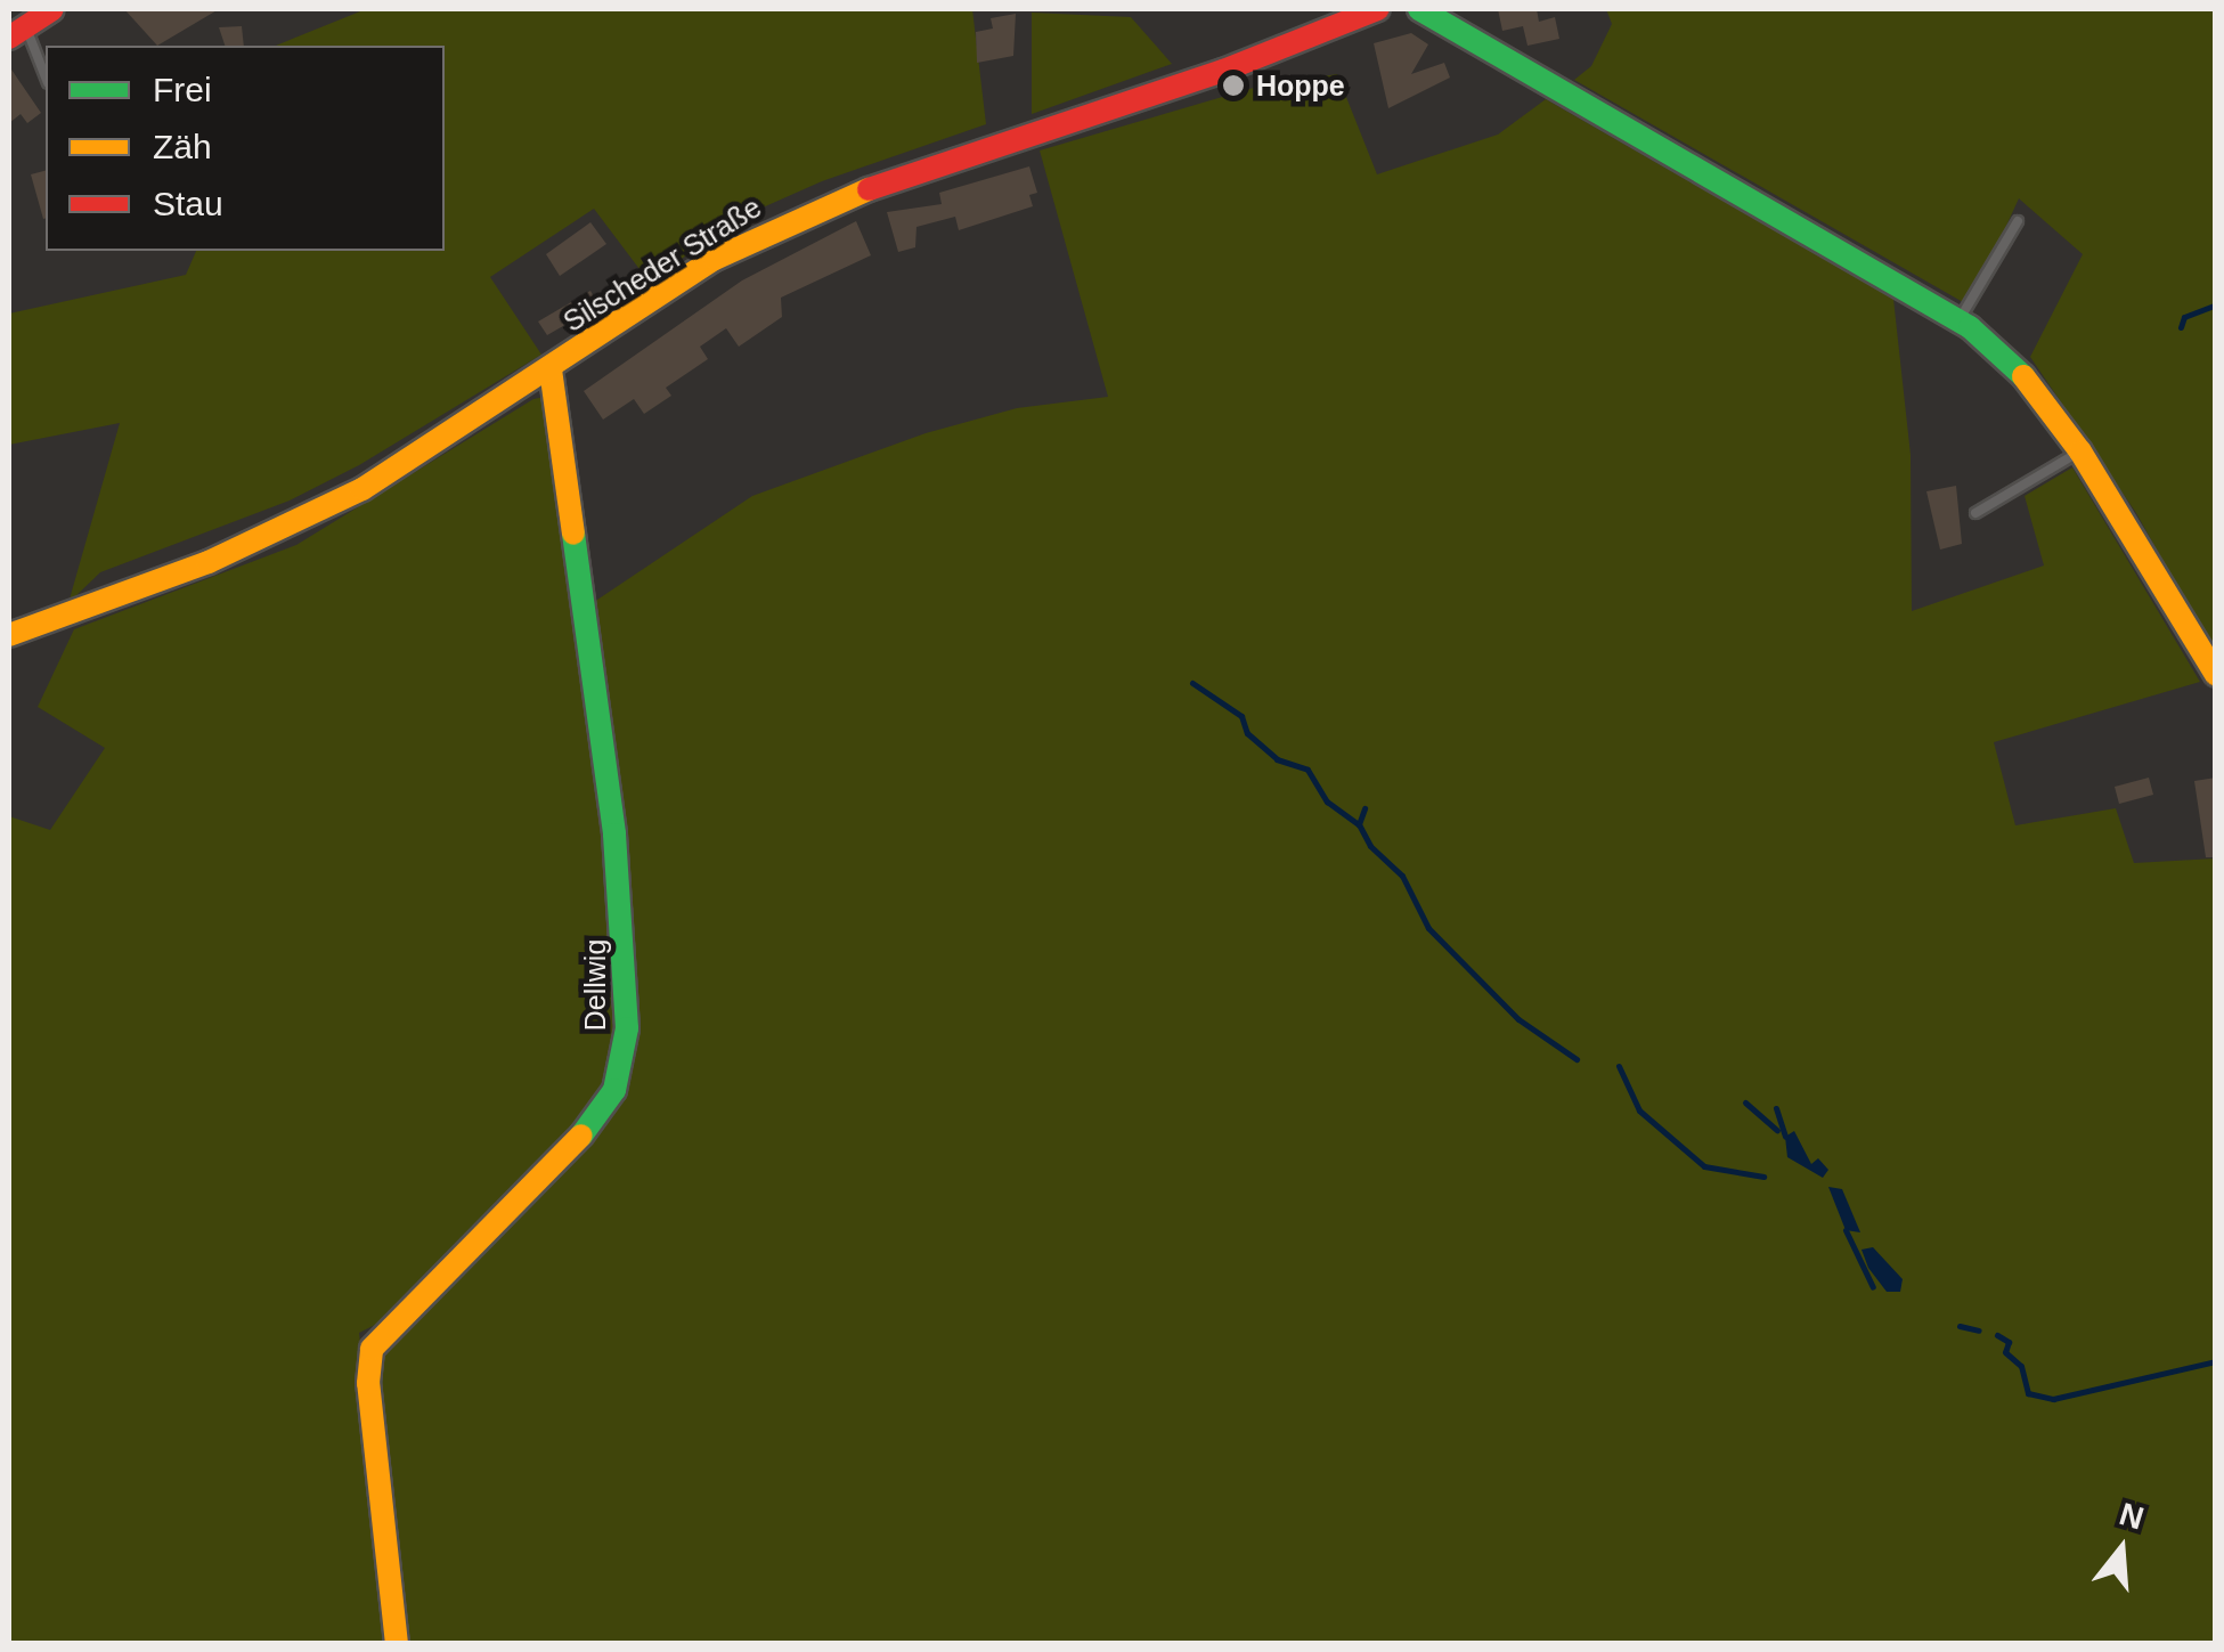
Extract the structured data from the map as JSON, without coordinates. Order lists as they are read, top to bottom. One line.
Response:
{"streets":{"main road":["Silscheder Straße","Dellwig"]},"crossings":[["Silscheder Straße","Dellwig"]],"places":["Hoppe"],"legend":["Frei","Zäh","Stau"],"north":"top"}
